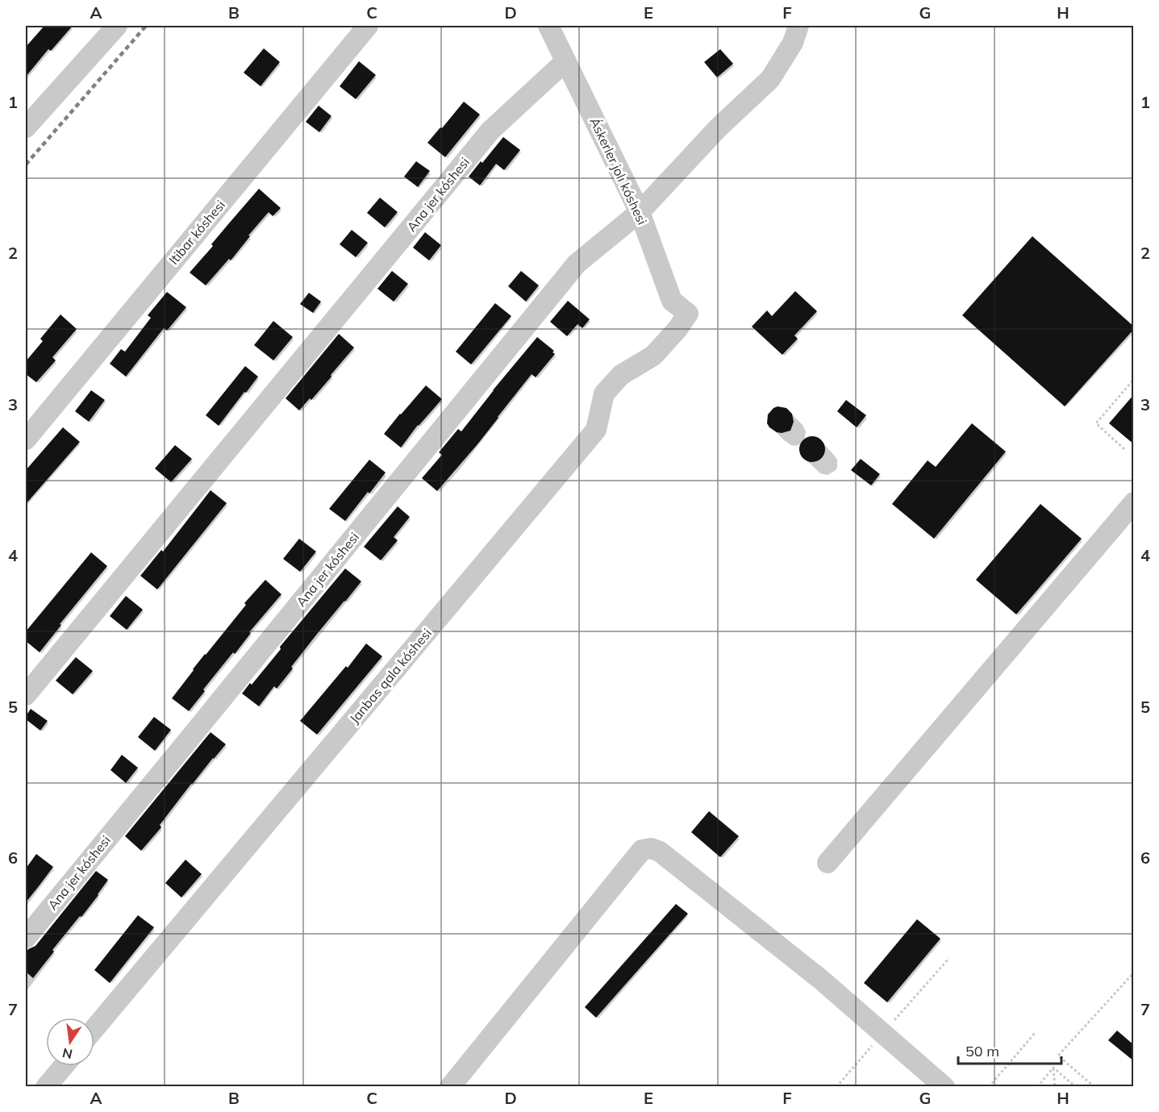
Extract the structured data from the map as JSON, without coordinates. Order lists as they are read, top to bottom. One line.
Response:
{"streets":{"street":["Áskerler jolı kóshesi","Ana jer kóshesi","Itibar kóshesi","Janbas qala kóshesi"]},"crossings":[["Áskerler jolı kóshesi","Ana jer kóshesi"],["Áskerler jolı kóshesi","Janbas qala kóshesi"]],"scale_bar":"50 m","north":"bottom","grid":{"columns":["A","B","C","D","E","F","G","H"],"rows":["1","2","3","4","5","6","7"]}}
